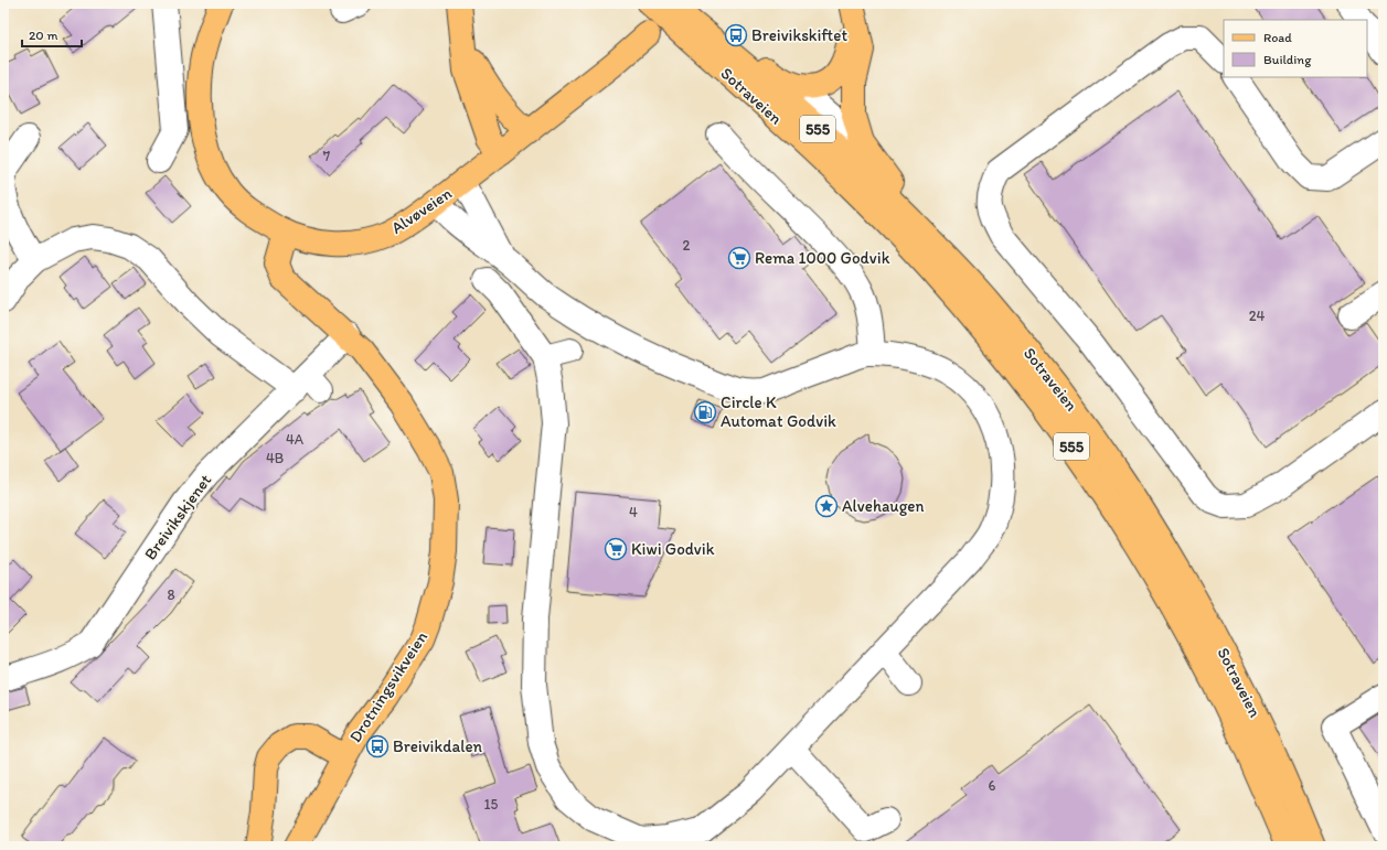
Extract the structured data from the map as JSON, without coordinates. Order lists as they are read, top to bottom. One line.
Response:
{"streets":{"main road":["Sotraveien","555","Alvøveien","Drotningsvikveien"],"street":["Breivikskjenet"]},"crossings":[["Sotraveien","555"],["Alvøveien","Drotningsvikveien"],["Breivikskjenet","Drotningsvikveien"]],"places":{"bus stop":["Breivikskiftet","Breivikdalen"],"supermarket":["Rema 1000 Godvik","Kiwi Godvik"],"fuel station":["Circle K Automat Godvik"],"place":["Alvehaugen"]},"house_numbers":["7","2","24","4A","4B","4","8","6","15"],"legend":["Road","Building"],"scale_bar":"20 m"}
